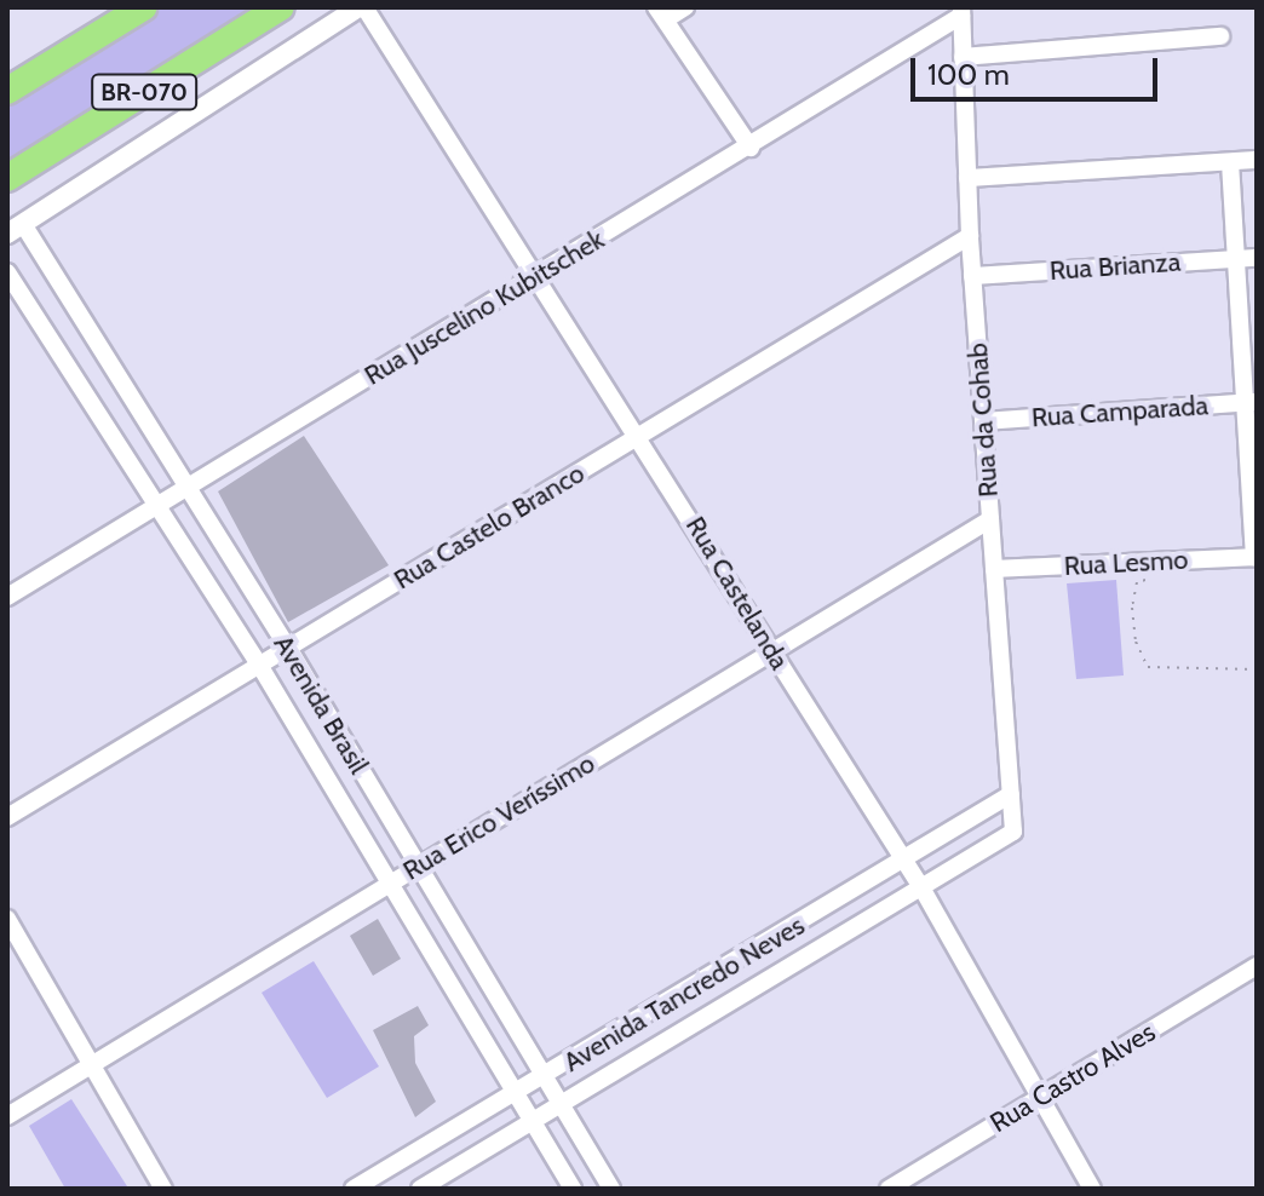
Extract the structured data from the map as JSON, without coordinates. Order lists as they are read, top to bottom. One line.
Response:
{"streets":{"highway":["BR-070"],"street":["Rua Brianza","Rua Juscelino Kubitschek","Rua Camparada","Rua da Cohab","Rua Castelo Branco","Rua Lesmo","Rua Castelanda","Avenida Brasil","Rua Erico Veríssimo","Avenida Tancredo Neves","Rua Castro Alves"]},"crossings":[["Rua Brianza","Rua da Cohab"],["Rua Juscelino Kubitschek","Rua da Cohab"],["Rua Juscelino Kubitschek","Rua Castelanda"],["Rua Juscelino Kubitschek","Avenida Brasil"],["Rua Camparada","Rua da Cohab"],["Rua da Cohab","Rua Castelo Branco"],["Rua da Cohab","Rua Lesmo"],["Rua da Cohab","Rua Erico Veríssimo"],["Rua da Cohab","Avenida Tancredo Neves"],["Rua Castelo Branco","Rua Castelanda"],["Rua Castelo Branco","Avenida Brasil"],["Rua Castelanda","Rua Erico Veríssimo"],["Rua Castelanda","Avenida Tancredo Neves"],["Rua Castelanda","Rua Castro Alves"],["Avenida Brasil","Rua Erico Veríssimo"],["Avenida Brasil","Avenida Tancredo Neves"]],"scale_bar":"100 m"}
